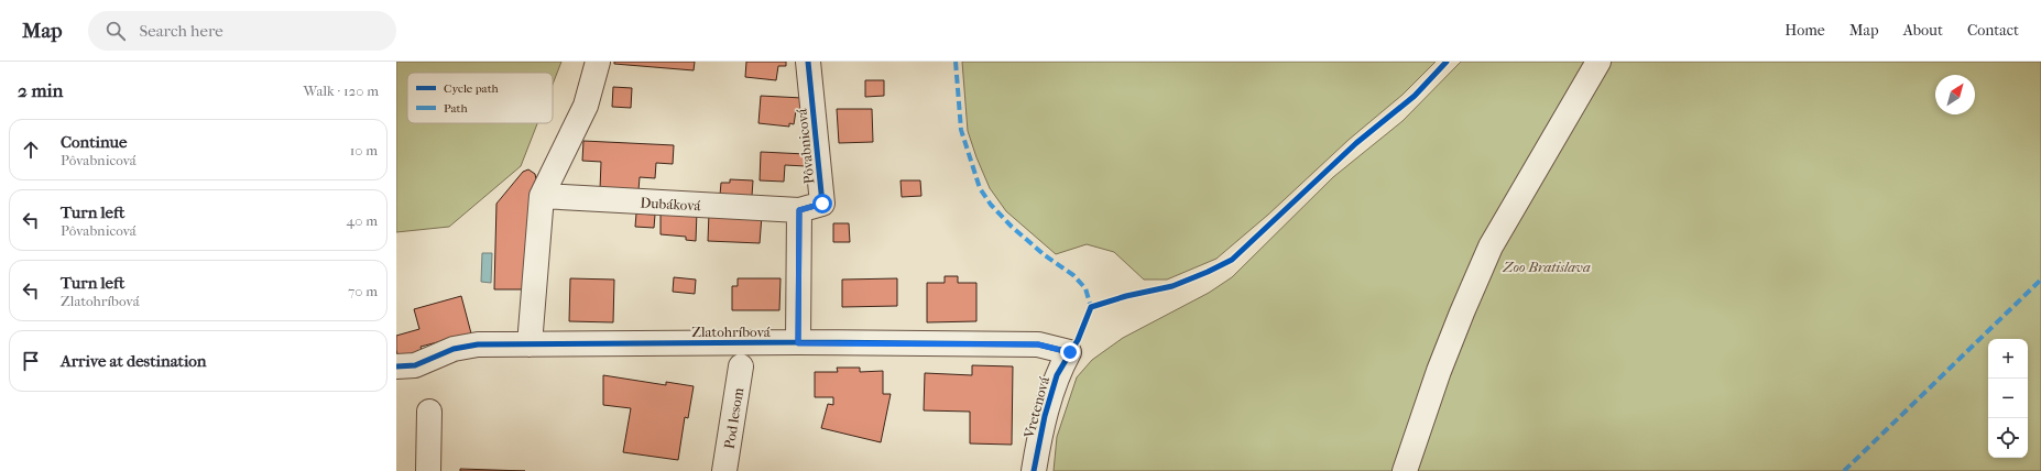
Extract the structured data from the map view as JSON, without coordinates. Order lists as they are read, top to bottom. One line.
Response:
{"streets":{"street":["Pôvabnicová","Dubáková","Zlatohríbová","Vretenová","Pod lesom"]},"crossings":[["Pôvabnicová","Dubáková"],["Zlatohríbová","Vretenová"]],"parks":["Zoo Bratislava"],"legend":["Cycle path","Path"],"north":"top right","page":{"header":"Map","search":"Search here","nav":["Home","Map","About","Contact"],"heading":["2 min","Walk · 120 m"],"list":[["Continue","Pôvabnicová","10 m"],["Turn left","Pôvabnicová","40 m"],["Turn left","Zlatohríbová","70 m"],"Arrive at destination"],"map_buttons":["+","−"]}}
